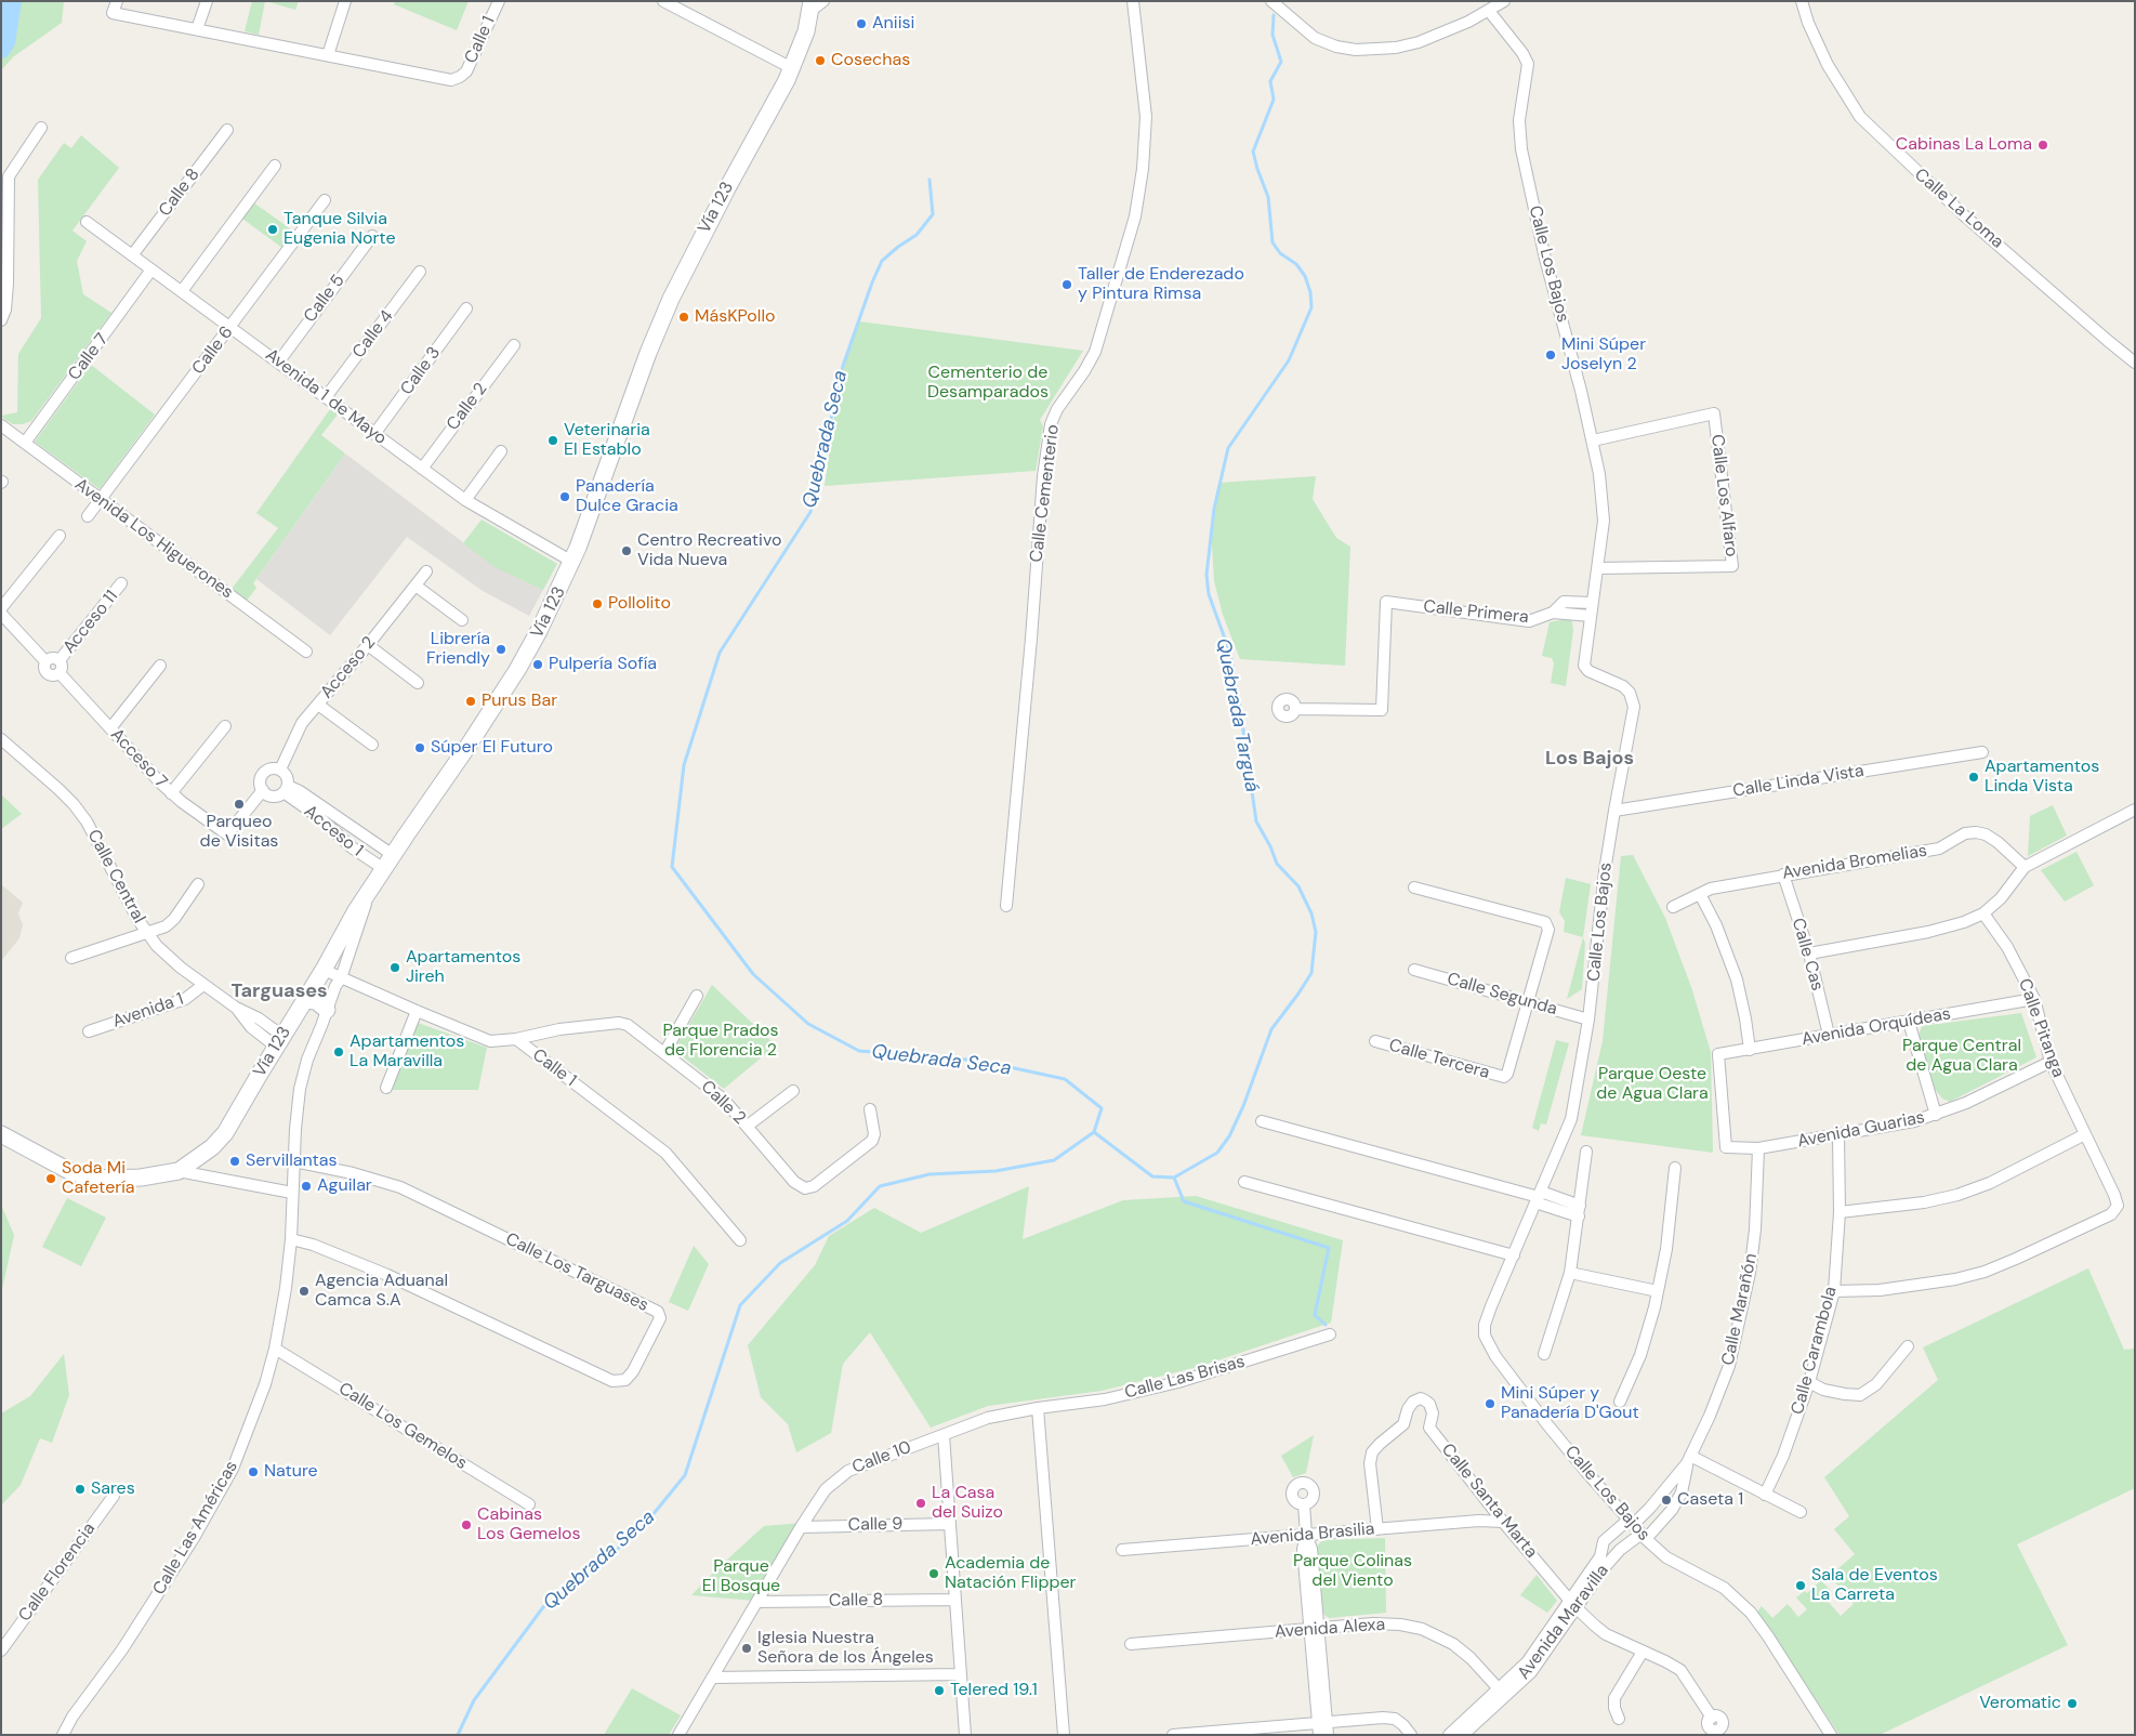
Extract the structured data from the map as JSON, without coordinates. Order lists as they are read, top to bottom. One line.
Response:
{"streets":{"main road":["Vía 123"],"street":["Calle 1","Calle 8","Calle La Loma","Calle Los Bajos","Calle 5","Calle 4","Calle 6","Calle 7","Calle 3","Avenida 1 de Mayo","Calle 2","Calle Cementerio","Calle Los Alfaro","Avenida Los Higuerones","Calle Primera","Acceso 11","Acceso 2","Acceso 7","Calle Linda Vista","Acceso 1","Avenida Bromelias","Calle Central","Calle Cas","Calle Segunda","Avenida 1","Avenida Orquídeas","Calle Pitanga","Calle Tercera","Avenida Guarias","Calle Los Targuases","Calle Marañón","Calle Carambola","Calle Las Brisas","Calle Los Gemelos","Calle 10","Calle Santa Marta","Calle 9","Calle Las Américas","Avenida Brasilia","Calle Florencia","Avenida Maravilla","Avenida Alexa"]},"crossings":[["Calle 1","Vía 123"],["Calle 1","Calle 2"],["Calle 1","Calle Las Américas"],["Calle 8","Avenida 1 de Mayo"],["Vía 123","Avenida 1 de Mayo"],["Vía 123","Acceso 1"],["Vía 123","Calle Central"],["Vía 123","Calle Las Américas"],["Calle Los Bajos","Calle Los Alfaro"],["Calle Los Bajos","Calle Primera"],["Calle Los Bajos","Calle Linda Vista"],["Calle Los Bajos","Calle Segunda"],["Calle Los Bajos","Calle Marañón"],["Calle Los Bajos","Avenida Maravilla"],["Calle 5","Avenida 1 de Mayo"],["Calle 4","Avenida 1 de Mayo"],["Calle 6","Avenida 1 de Mayo"],["Calle 6","Avenida Los Higuerones"],["Calle 7","Avenida 1 de Mayo"],["Calle 7","Avenida Los Higuerones"],["Calle 3","Avenida 1 de Mayo"],["Avenida 1 de Mayo","Calle 2"],["Acceso 11","Acceso 7"],["Acceso 2","Acceso 7"],["Acceso 2","Acceso 1"],["Acceso 7","Acceso 1"],["Avenida Bromelias","Calle Cas"],["Calle Central","Avenida 1"],["Calle Cas","Avenida Orquídeas"],["Calle Segunda","Calle Tercera"],["Avenida Orquídeas","Calle Pitanga"],["Avenida Orquídeas","Avenida Guarias"],["Calle Pitanga","Avenida Guarias"],["Calle Pitanga","Calle Carambola"],["Avenida Guarias","Calle Marañón"],["Avenida Guarias","Calle Carambola"],["Calle Los Targuases","Calle Las Américas"],["Calle Marañón","Avenida Maravilla"],["Calle Las Brisas","Calle 10"],["Calle Los Gemelos","Calle Las Américas"],["Calle 10","Calle 9"],["Calle Santa Marta","Avenida Brasilia"],["Calle Santa Marta","Avenida Maravilla"],["Avenida Maravilla","Avenida Alexa"]],"districts":["Los Bajos","Targuases"],"water":["Quebrada Seca","Quebrada Targuá"],"parks":["Cementerio de Desamparados","Parque Prados de Florencia 2","Parque Central de Agua Clara","Parque Oeste de Agua Clara","Parque Colinas del Viento","Parque El Bosque"],"places":["Aniisi","Cosechas","Cabinas La Loma","Tanque Silvia Eugenia Norte","Taller de Enderezado y Pintura Rimsa","MásKPollo","Mini Súper Joselyn 2","Veterinaria El Establo","Panadería Dulce Gracia","Centro Recreativo Vida Nueva","Pollolito","Librería Friendly","Pulpería Sofía","Purus Bar","Súper El Futuro","Apartamentos Linda Vista","Parqueo de Visitas","Apartamentos Jireh","Apartamentos La Maravilla","Servillantas","Soda Mi Cafetería","Aguilar","Agencia Aduanal Camca S.A","Mini Súper y Panadería D'Gout","Nature","Sares","Caseta 1","La Casa del Suizo","Cabinas Los Gemelos","Academia de Natación Flipper","Sala de Eventos La Carreta","Iglesia Nuestra Señora de los Ángeles","Telered 19.1","Veromatic"]}
